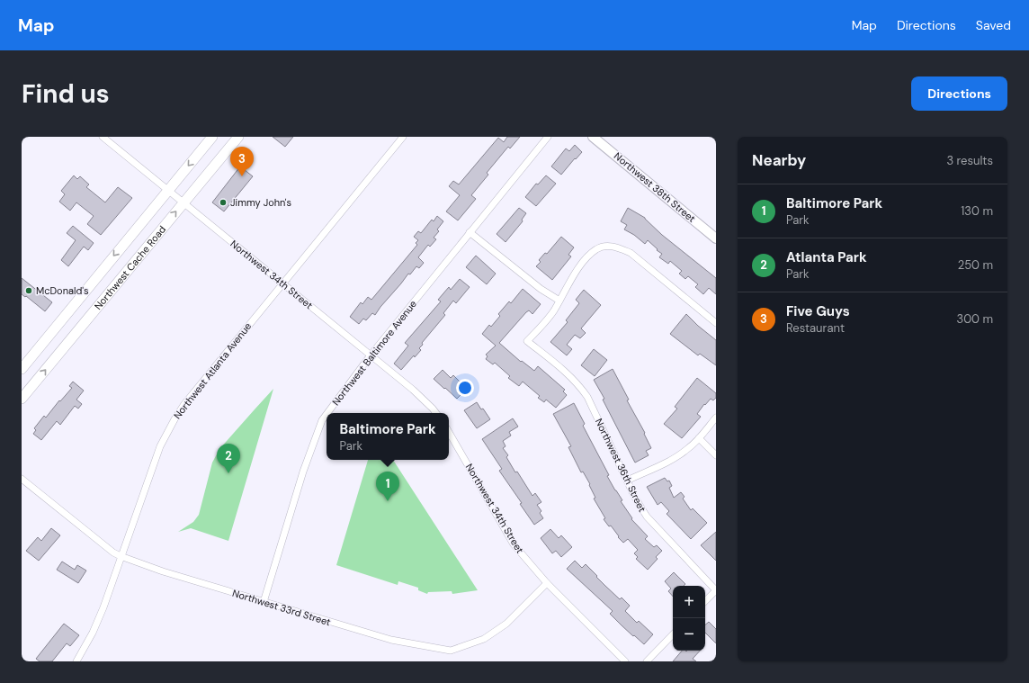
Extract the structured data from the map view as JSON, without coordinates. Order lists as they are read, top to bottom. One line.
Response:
{"streets":{"main road":["Northwest 38th Street","Northwest Cache Road"],"street":["Northwest 34th Street","Northwest Baltimore Avenue","Northwest Atlanta Avenue","Northwest 36th Street","Northwest 33rd Street"]},"crossings":[["Northwest Cache Road","Northwest 34th Street"],["Northwest 34th Street","Northwest Baltimore Avenue"],["Northwest 34th Street","Northwest Atlanta Avenue"],["Northwest 34th Street","Northwest 33rd Street"],["Northwest Baltimore Avenue","Northwest 33rd Street"],["Northwest Atlanta Avenue","Northwest 33rd Street"]],"places":["Jimmy John's","McDonald's"],"page":{"header":"Map","nav":["Map","Directions","Saved"],"buttons":"Directions","title":"Find us","heading":["Nearby","3 results"],"pins":["3","2","1"],"list":[{"mark":"1","name":"Baltimore Park","note":"Park","value":"130 m"},{"mark":"2","name":"Atlanta Park","note":"Park","value":"250 m"},{"mark":"3","name":"Five Guys","note":"Restaurant","value":"300 m"}],"popup":["Baltimore Park","Park"],"map_buttons":["+","−"]}}
